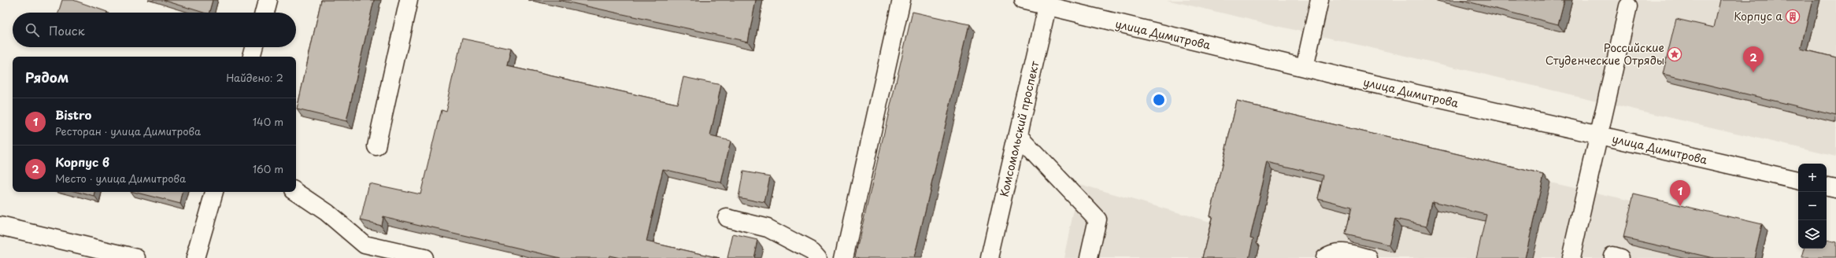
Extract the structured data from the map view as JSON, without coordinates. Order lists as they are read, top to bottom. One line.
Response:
{"streets":{"street":["улица Димитрова","Комсомольский проспект"]},"crossings":[["улица Димитрова","Комсомольский проспект"]],"places":{"building":["Корпус а"],"place":["Российские Студенческие Отряды"]},"page":{"search":"Поиск","pins":["2","1"],"heading":["Рядом","Найдено: 2"],"list":[{"mark":"1","name":"Bistro","note":"Ресторан · улица Димитрова","value":"140 m"},{"mark":"2","name":"Корпус в","note":"Место · улица Димитрова","value":"160 m"}],"map_buttons":["+","−"]}}
